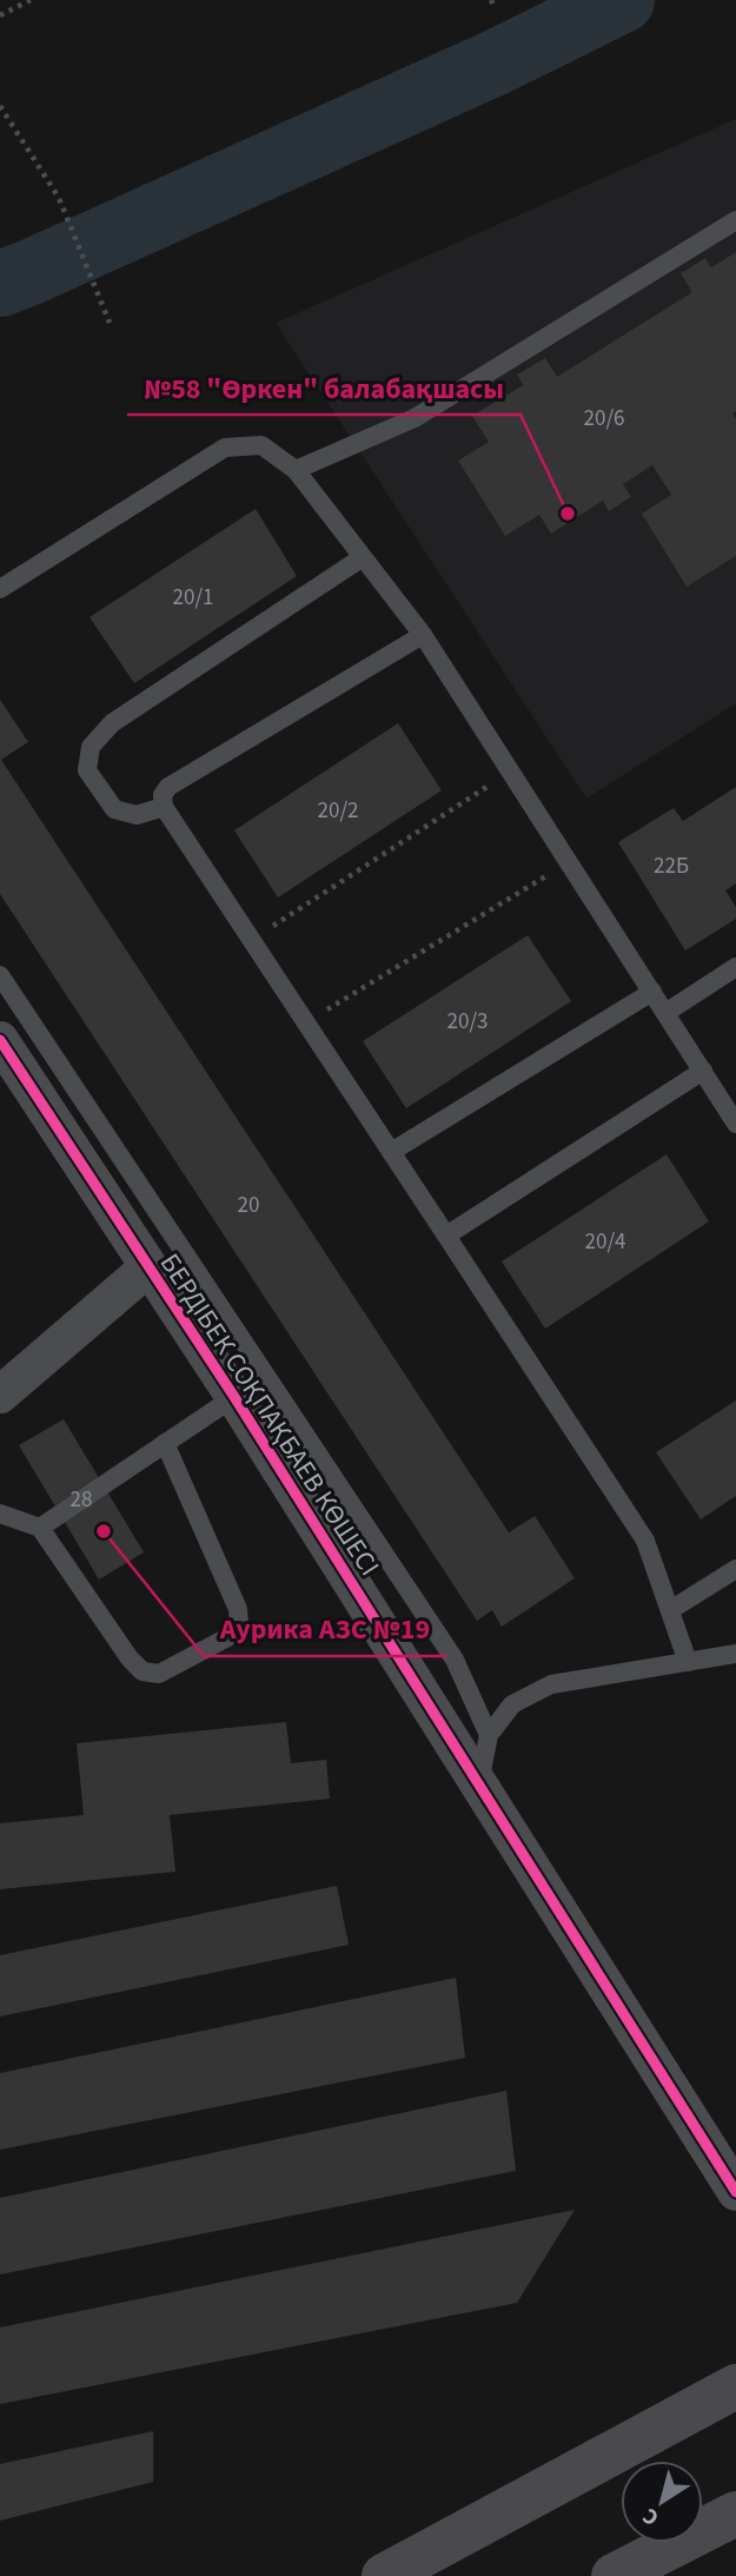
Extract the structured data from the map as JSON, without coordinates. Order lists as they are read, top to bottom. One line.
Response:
{"streets":{"street":["БЕРДІБЕК СОҚПАҚБАЕВ КӨШЕСІ"]},"places":["№58 \"Өркен\" балабақшасы","Аурика АЗС №19"],"house_numbers":["20/6","20/1","20/2","22Б","20/3","20","20/4","28"],"north":"bottom left"}
